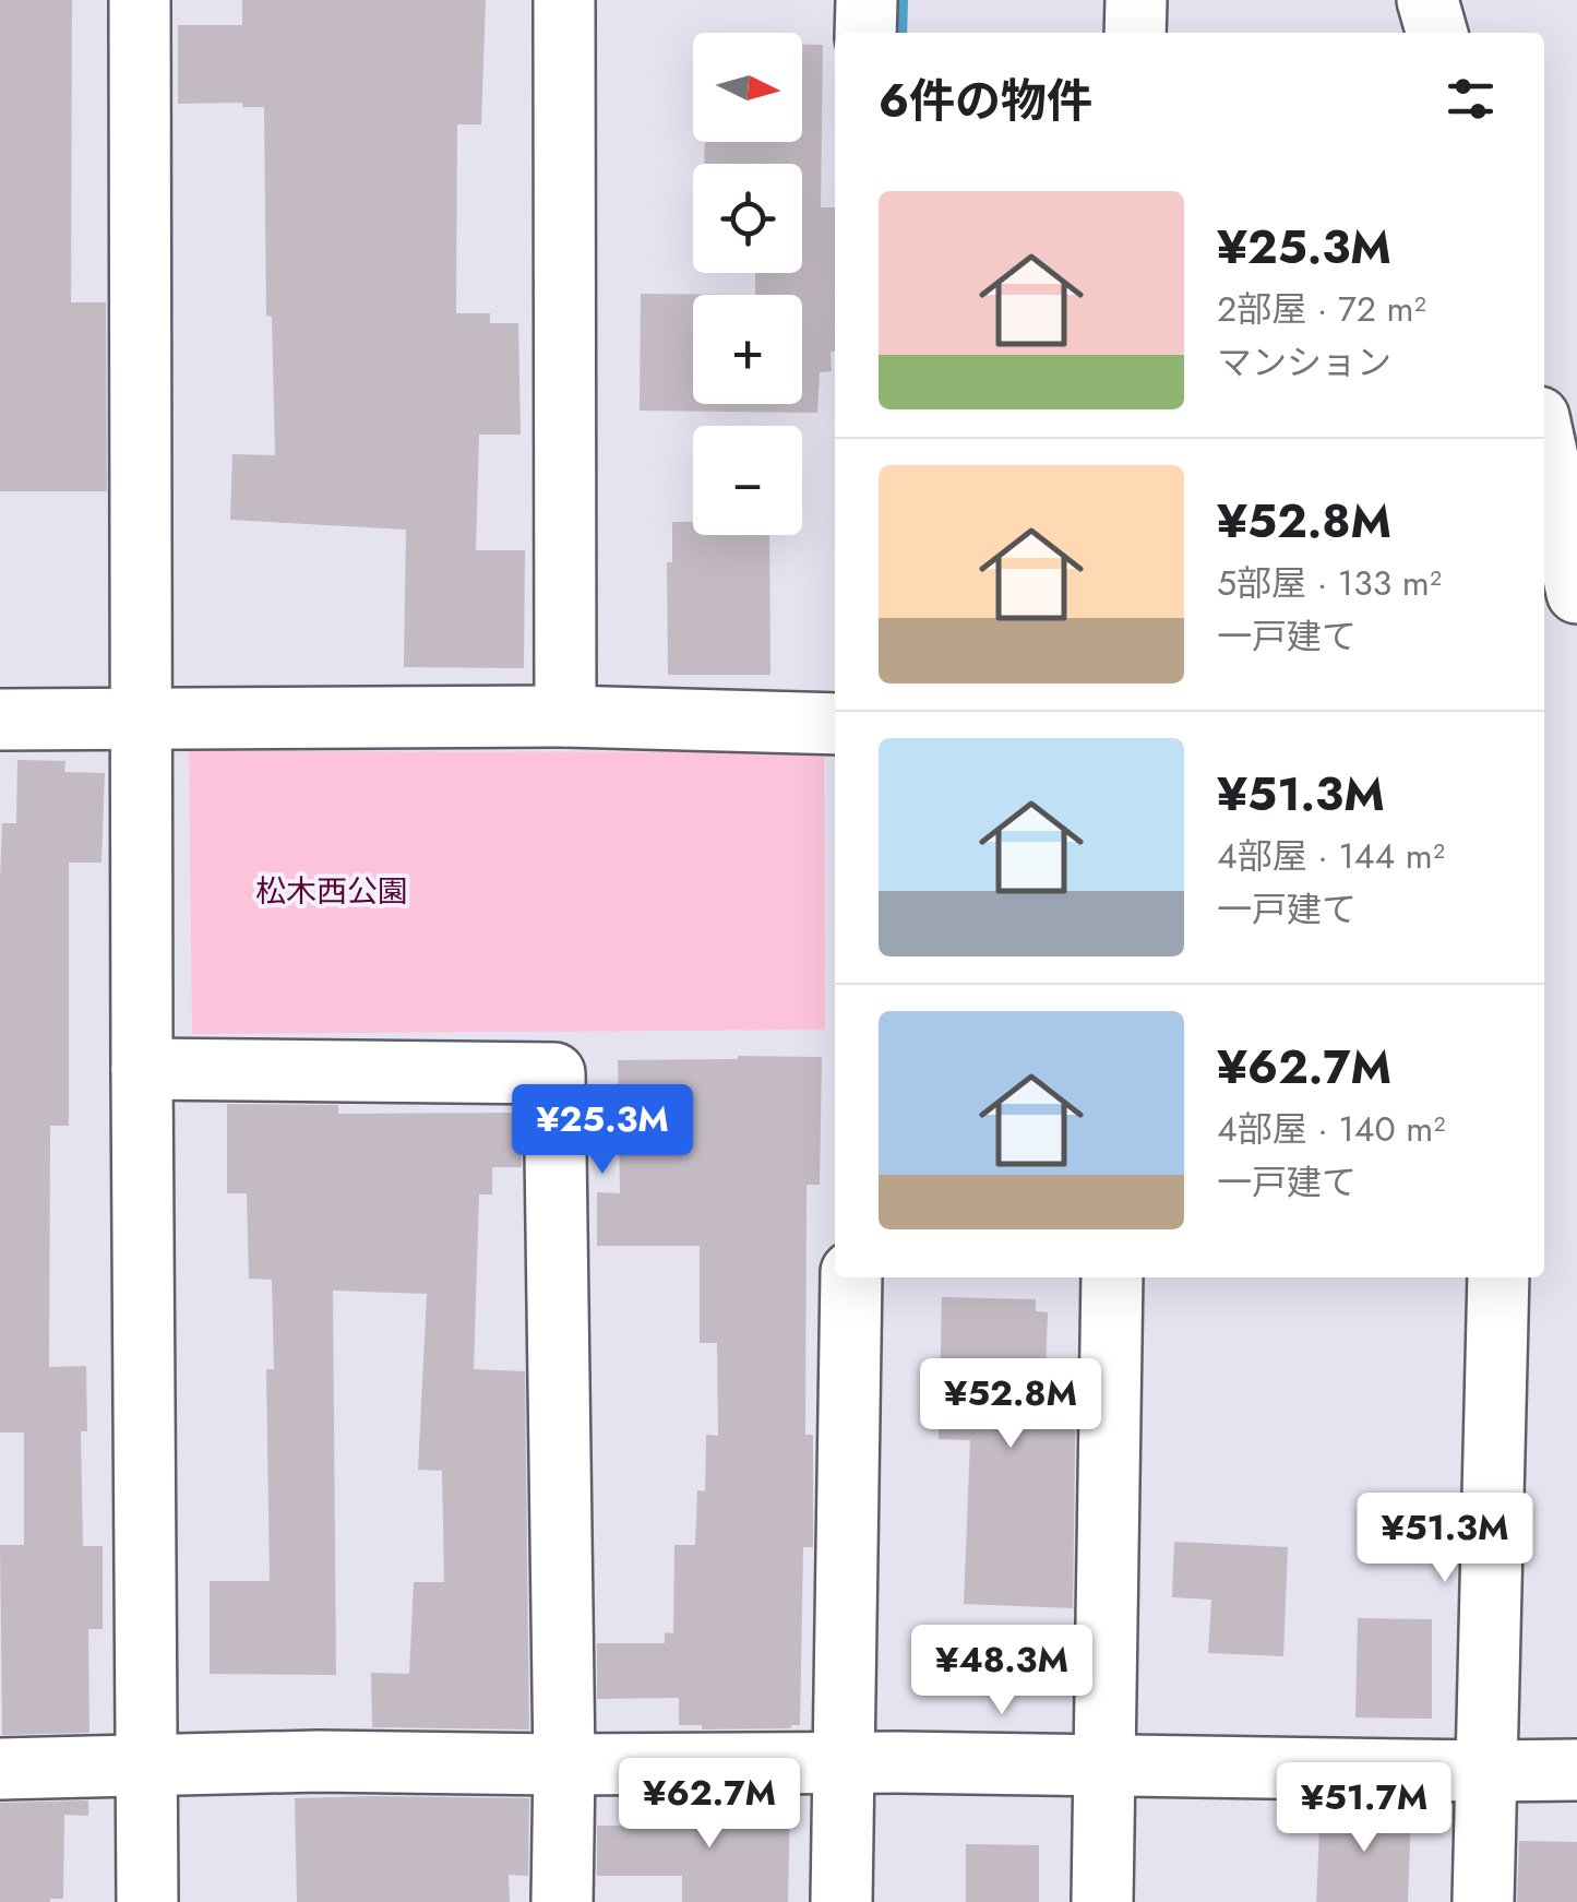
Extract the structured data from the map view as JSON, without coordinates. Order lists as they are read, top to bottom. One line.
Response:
{"parks":["松木西公園"],"north":"right","page":{"map_buttons":["+","−"],"heading":"6件の物件","list":[{"name":"¥25.3M","note":"2部屋 · 72 m² · マンション"},{"name":"¥52.8M","note":"5部屋 · 133 m² · 一戸建て"},{"name":"¥51.3M","note":"4部屋 · 144 m² · 一戸建て"},{"name":"¥62.7M","note":"4部屋 · 140 m² · 一戸建て"}],"price":["¥25.3M","¥52.8M","¥51.3M","¥48.3M","¥62.7M","¥51.7M"]}}
